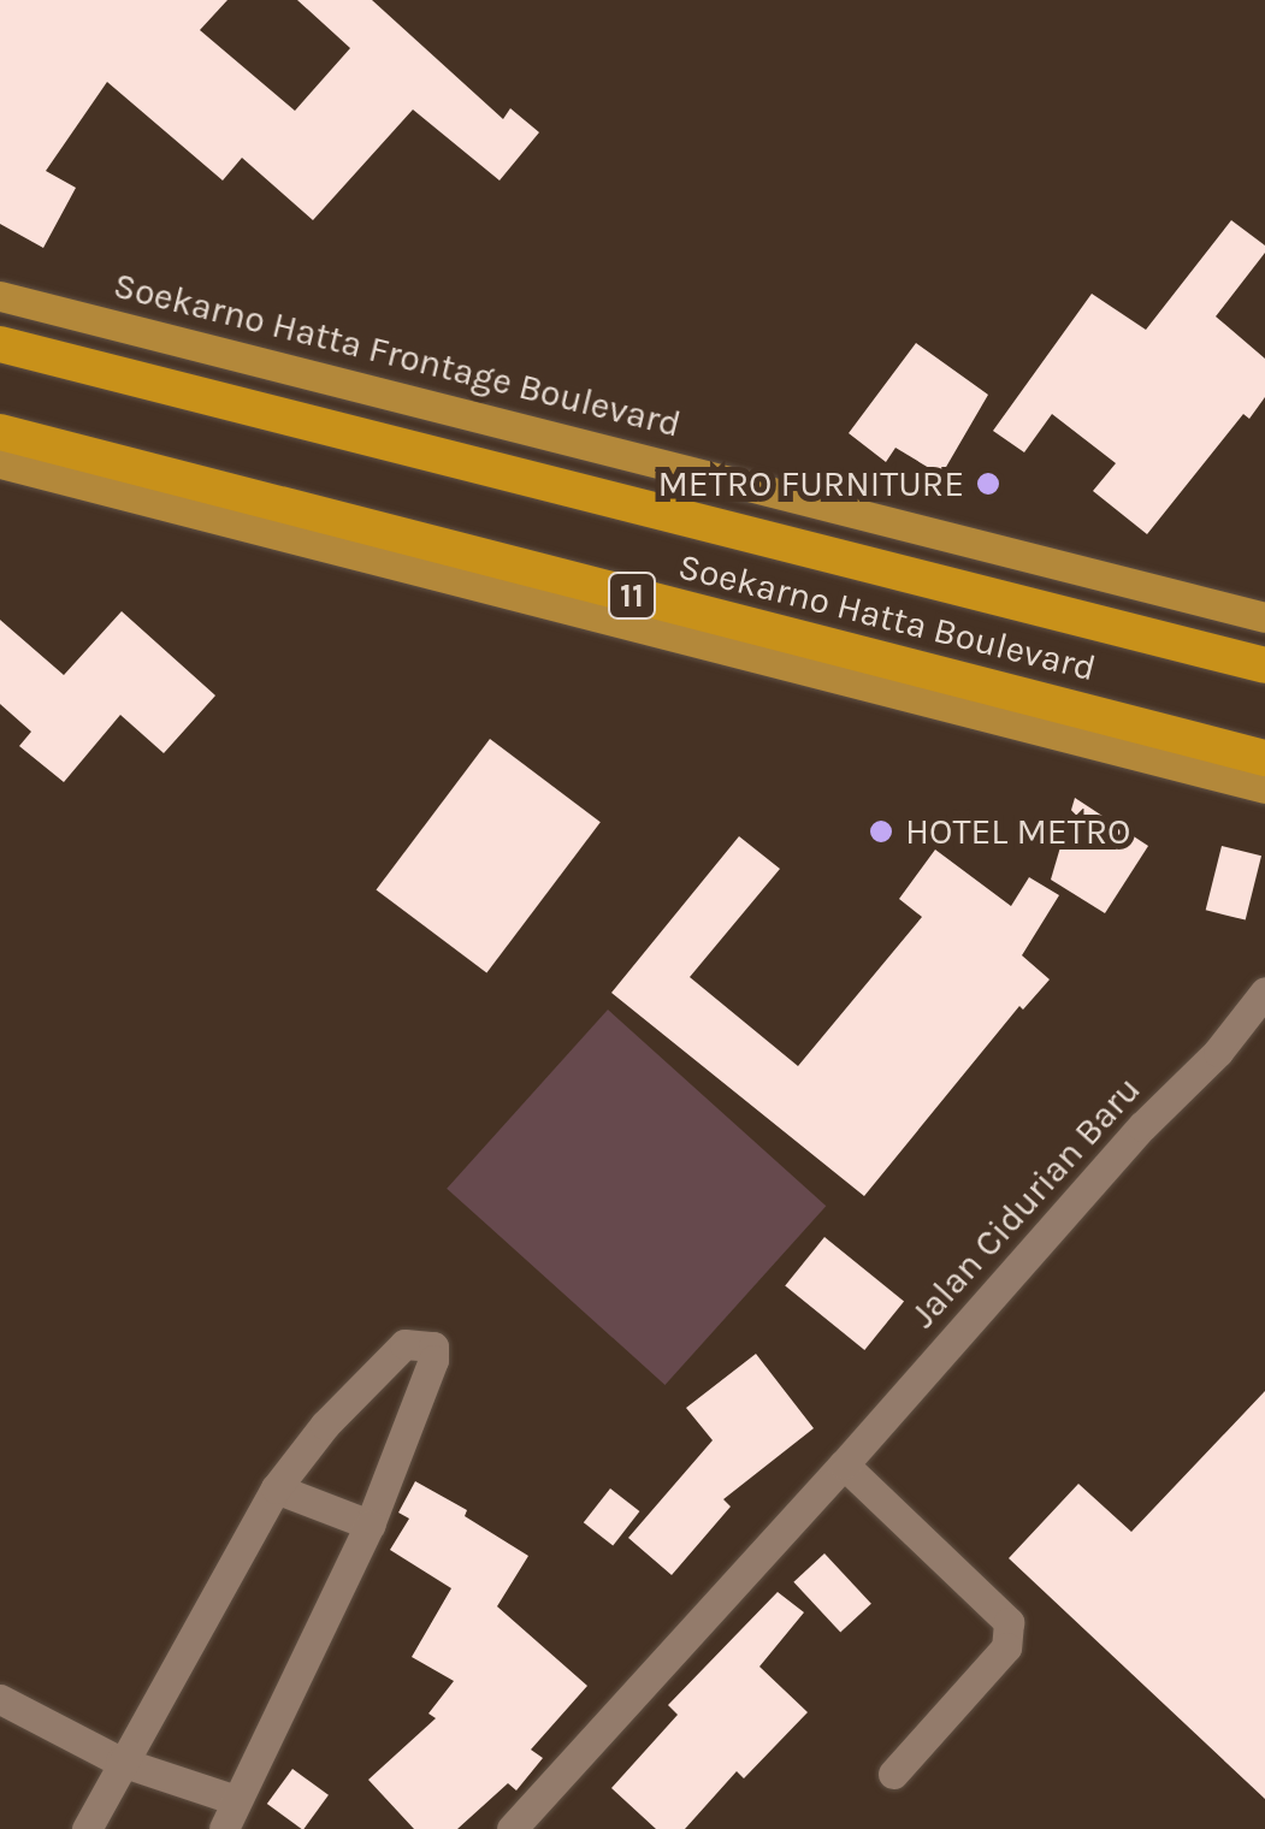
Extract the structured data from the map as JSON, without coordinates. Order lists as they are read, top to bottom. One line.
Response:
{"streets":{"highway":["11","Soekarno Hatta Boulevard"],"main road":["Soekarno Hatta Frontage Boulevard"],"street":["Jalan Cidurian Baru"]},"places":["METRO FURNITURE","HOTEL METRO"]}
